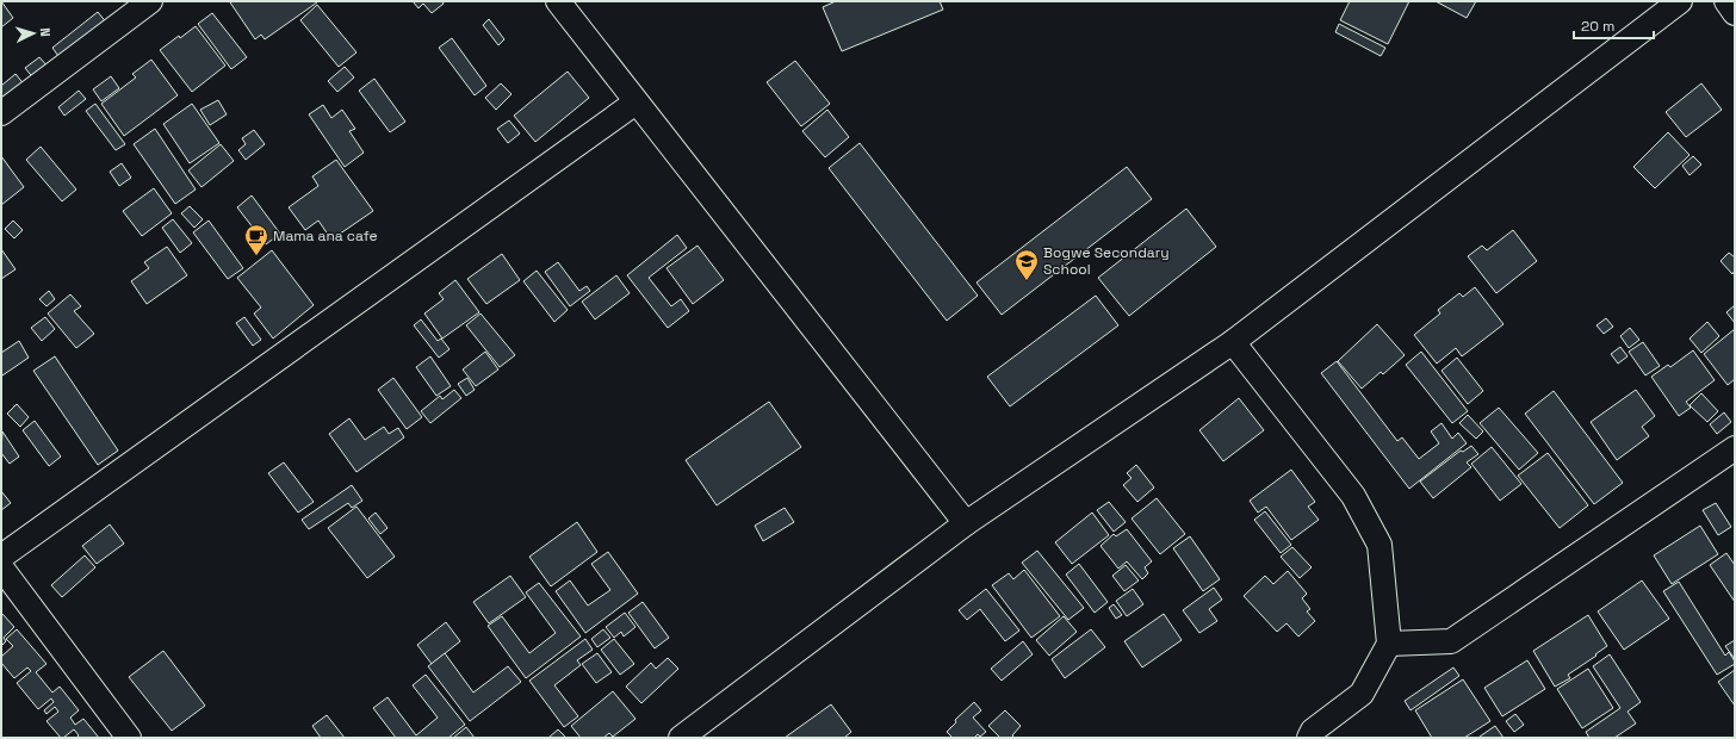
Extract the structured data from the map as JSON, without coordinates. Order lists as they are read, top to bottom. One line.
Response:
{"places":{"cafe":["Mama ana cafe"],"school or university":["Bogwe Secondary School"]},"scale_bar":"20 m","north":"right"}
